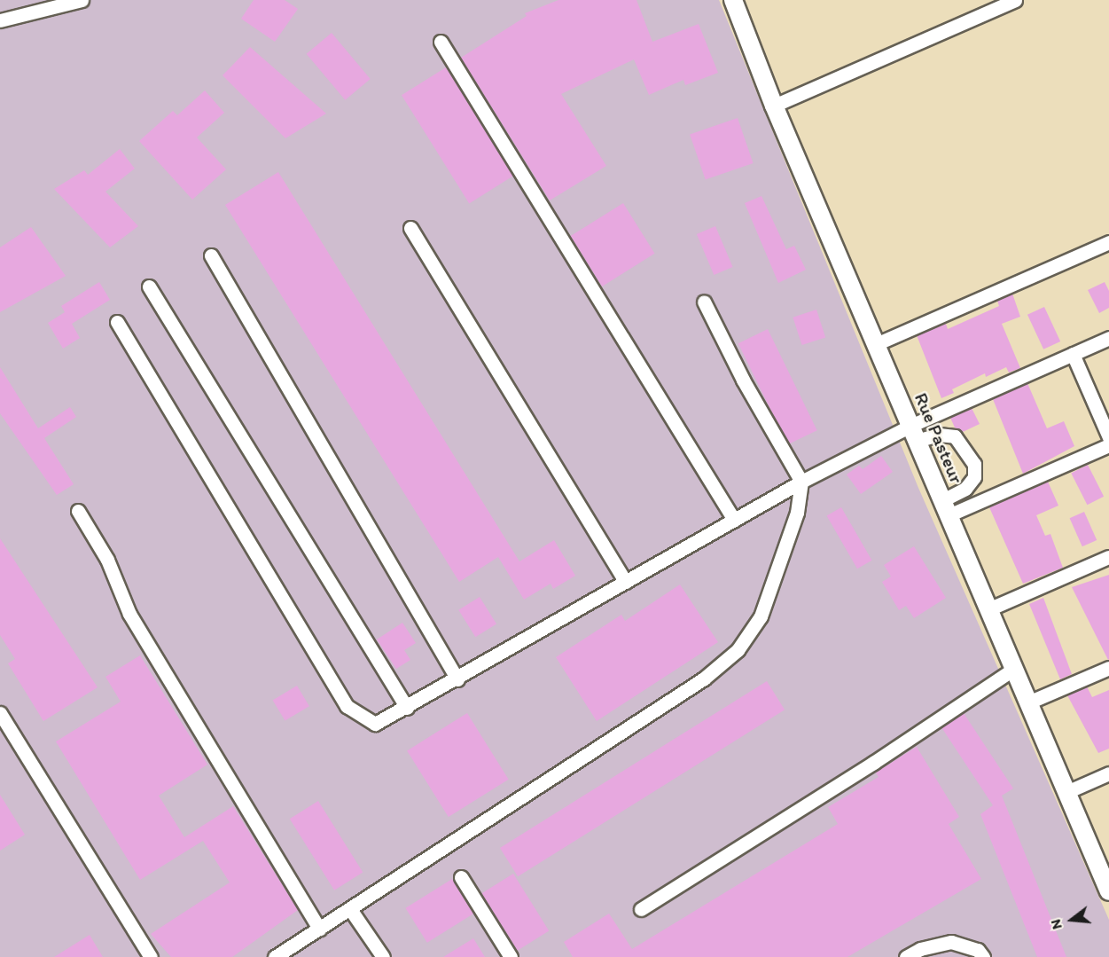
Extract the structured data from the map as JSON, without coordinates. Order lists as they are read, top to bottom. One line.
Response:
{"streets":{"main road":["Rue Pasteur"]},"north":"left"}
